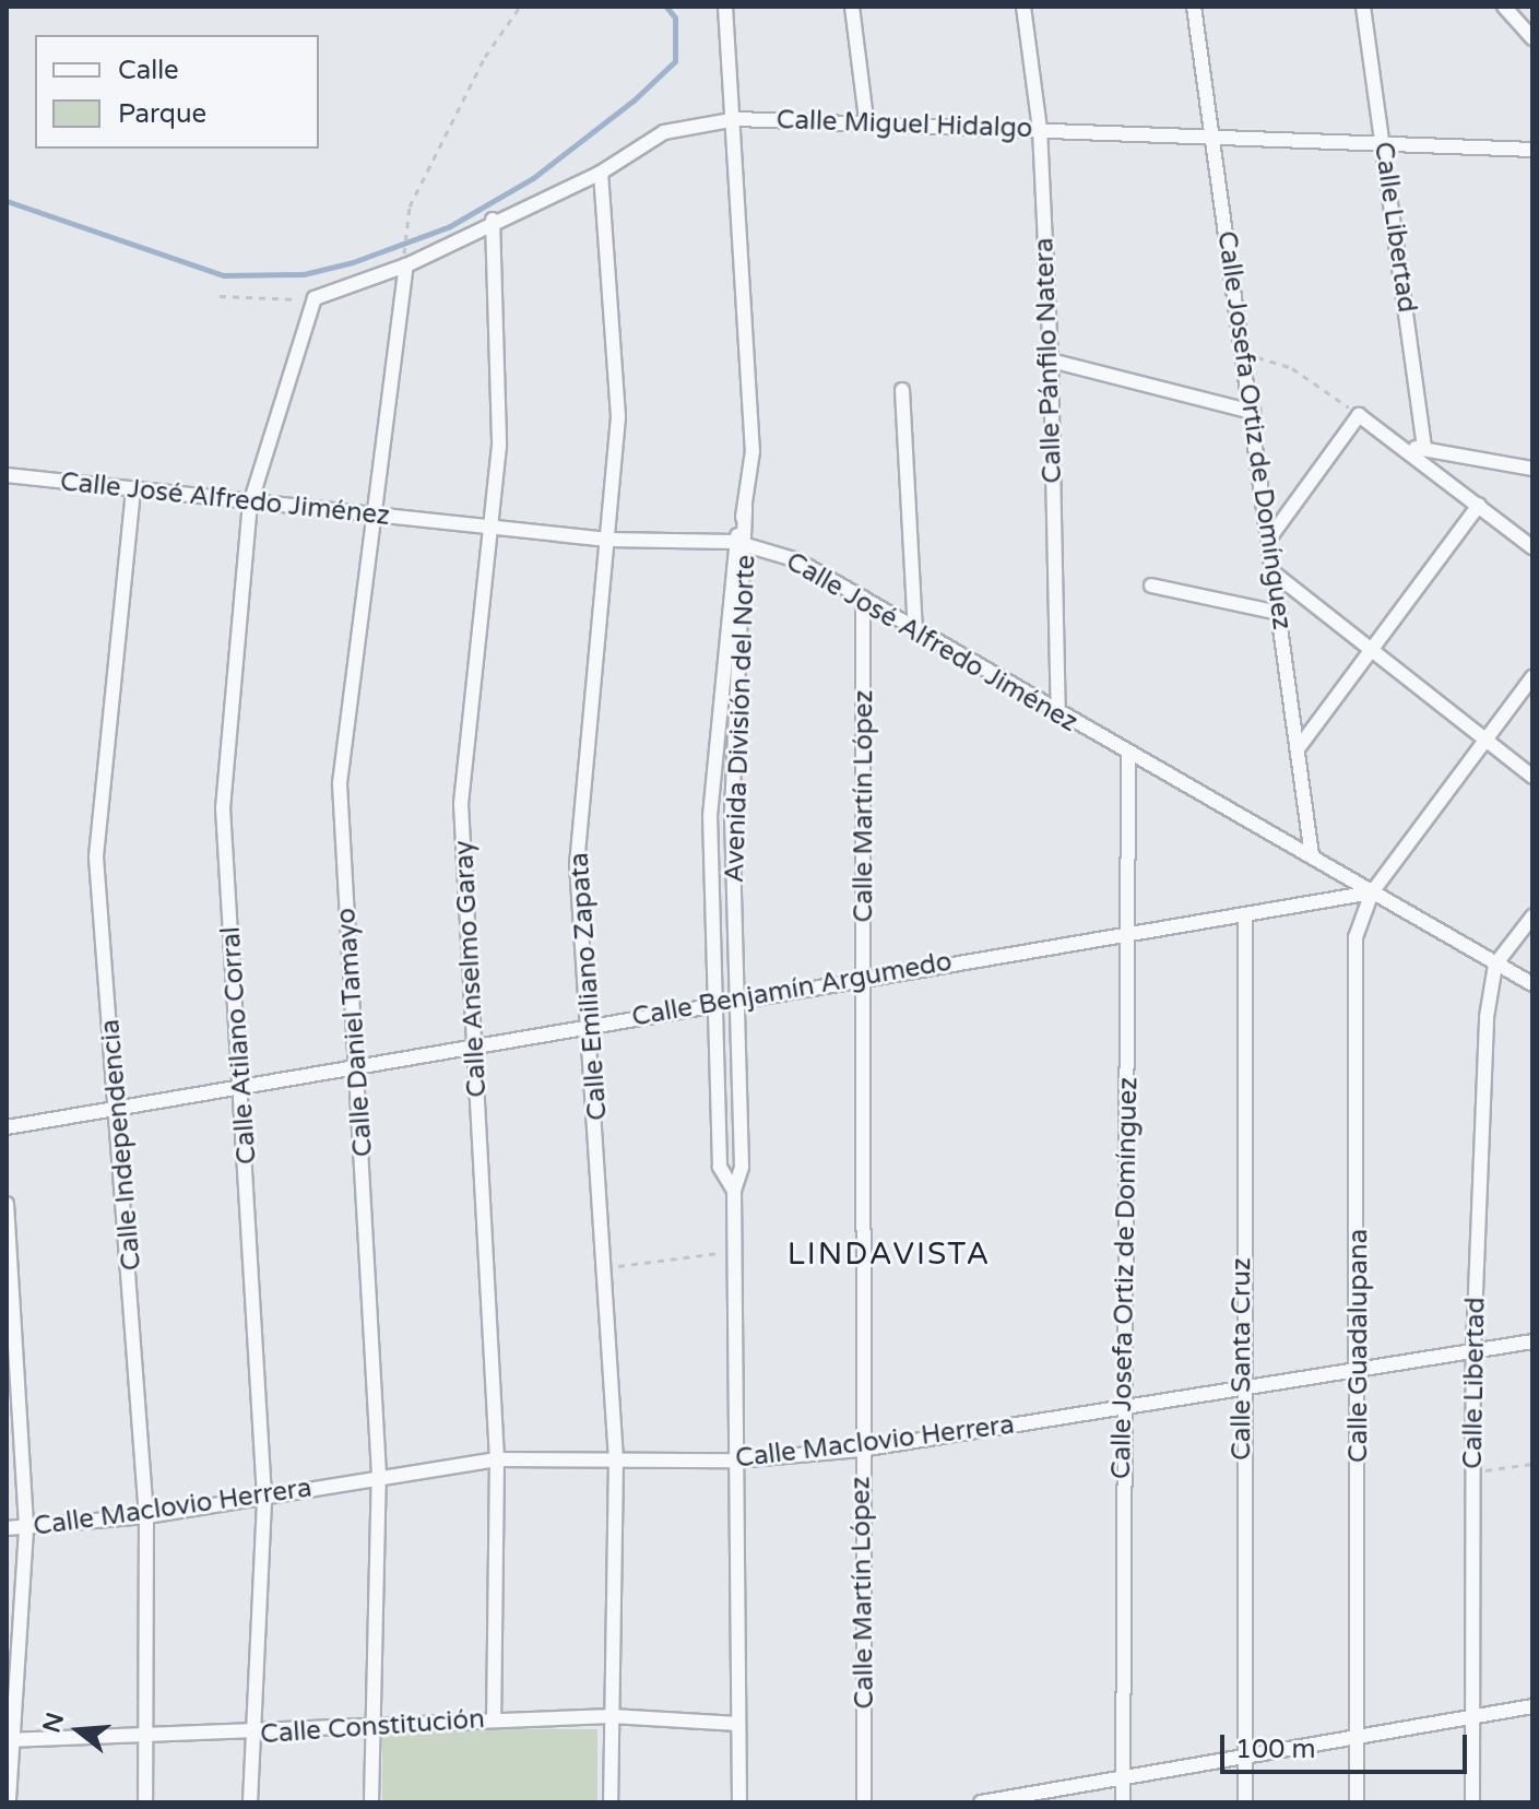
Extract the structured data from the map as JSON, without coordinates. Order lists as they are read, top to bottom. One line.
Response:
{"streets":{"street":["Calle Miguel Hidalgo","Calle Libertad","Calle Pánfilo Natera","Calle Josefa Ortiz de Domínguez","Calle José Alfredo Jiménez","Avenida División del Norte","Calle Martín López","Calle Anselmo Garay","Calle Emiliano Zapata","Calle Benjamín Argumedo","Calle Daniel Tamayo","Calle Atilano Corral","Calle Independencia","Calle Guadalupana","Calle Santa Cruz","Calle Maclovio Herrera","Calle Constitución"]},"crossings":[["Calle Miguel Hidalgo","Calle Libertad"],["Calle Miguel Hidalgo","Calle Pánfilo Natera"],["Calle Miguel Hidalgo","Calle Josefa Ortiz de Domínguez"],["Calle Miguel Hidalgo","Avenida División del Norte"],["Calle Miguel Hidalgo","Calle Anselmo Garay"],["Calle Miguel Hidalgo","Calle Emiliano Zapata"],["Calle Miguel Hidalgo","Calle Daniel Tamayo"],["Calle Miguel Hidalgo","Calle Atilano Corral"],["Calle Libertad","Calle José Alfredo Jiménez"],["Calle Libertad","Calle Maclovio Herrera"],["Calle Pánfilo Natera","Calle José Alfredo Jiménez"],["Calle Josefa Ortiz de Domínguez","Calle José Alfredo Jiménez"],["Calle Josefa Ortiz de Domínguez","Calle Benjamín Argumedo"],["Calle Josefa Ortiz de Domínguez","Calle Maclovio Herrera"],["Calle José Alfredo Jiménez","Avenida División del Norte"],["Calle José Alfredo Jiménez","Calle Martín López"],["Calle José Alfredo Jiménez","Calle Anselmo Garay"],["Calle José Alfredo Jiménez","Calle Emiliano Zapata"],["Calle José Alfredo Jiménez","Calle Benjamín Argumedo"],["Calle José Alfredo Jiménez","Calle Daniel Tamayo"],["Calle José Alfredo Jiménez","Calle Atilano Corral"],["Calle José Alfredo Jiménez","Calle Independencia"],["Calle José Alfredo Jiménez","Calle Guadalupana"],["Avenida División del Norte","Calle Benjamín Argumedo"],["Avenida División del Norte","Calle Maclovio Herrera"],["Avenida División del Norte","Calle Constitución"],["Calle Martín López","Calle Benjamín Argumedo"],["Calle Martín López","Calle Maclovio Herrera"],["Calle Anselmo Garay","Calle Benjamín Argumedo"],["Calle Anselmo Garay","Calle Maclovio Herrera"],["Calle Anselmo Garay","Calle Constitución"],["Calle Emiliano Zapata","Calle Benjamín Argumedo"],["Calle Emiliano Zapata","Calle Maclovio Herrera"],["Calle Emiliano Zapata","Calle Constitución"],["Calle Benjamín Argumedo","Calle Daniel Tamayo"],["Calle Benjamín Argumedo","Calle Atilano Corral"],["Calle Benjamín Argumedo","Calle Independencia"],["Calle Benjamín Argumedo","Calle Guadalupana"],["Calle Benjamín Argumedo","Calle Santa Cruz"],["Calle Daniel Tamayo","Calle Maclovio Herrera"],["Calle Daniel Tamayo","Calle Constitución"],["Calle Atilano Corral","Calle Maclovio Herrera"],["Calle Atilano Corral","Calle Constitución"],["Calle Independencia","Calle Maclovio Herrera"],["Calle Independencia","Calle Constitución"],["Calle Guadalupana","Calle Maclovio Herrera"],["Calle Santa Cruz","Calle Maclovio Herrera"]],"districts":["LINDAVISTA"],"legend":["Calle","Parque"],"scale_bar":"100 m","north":"left"}
